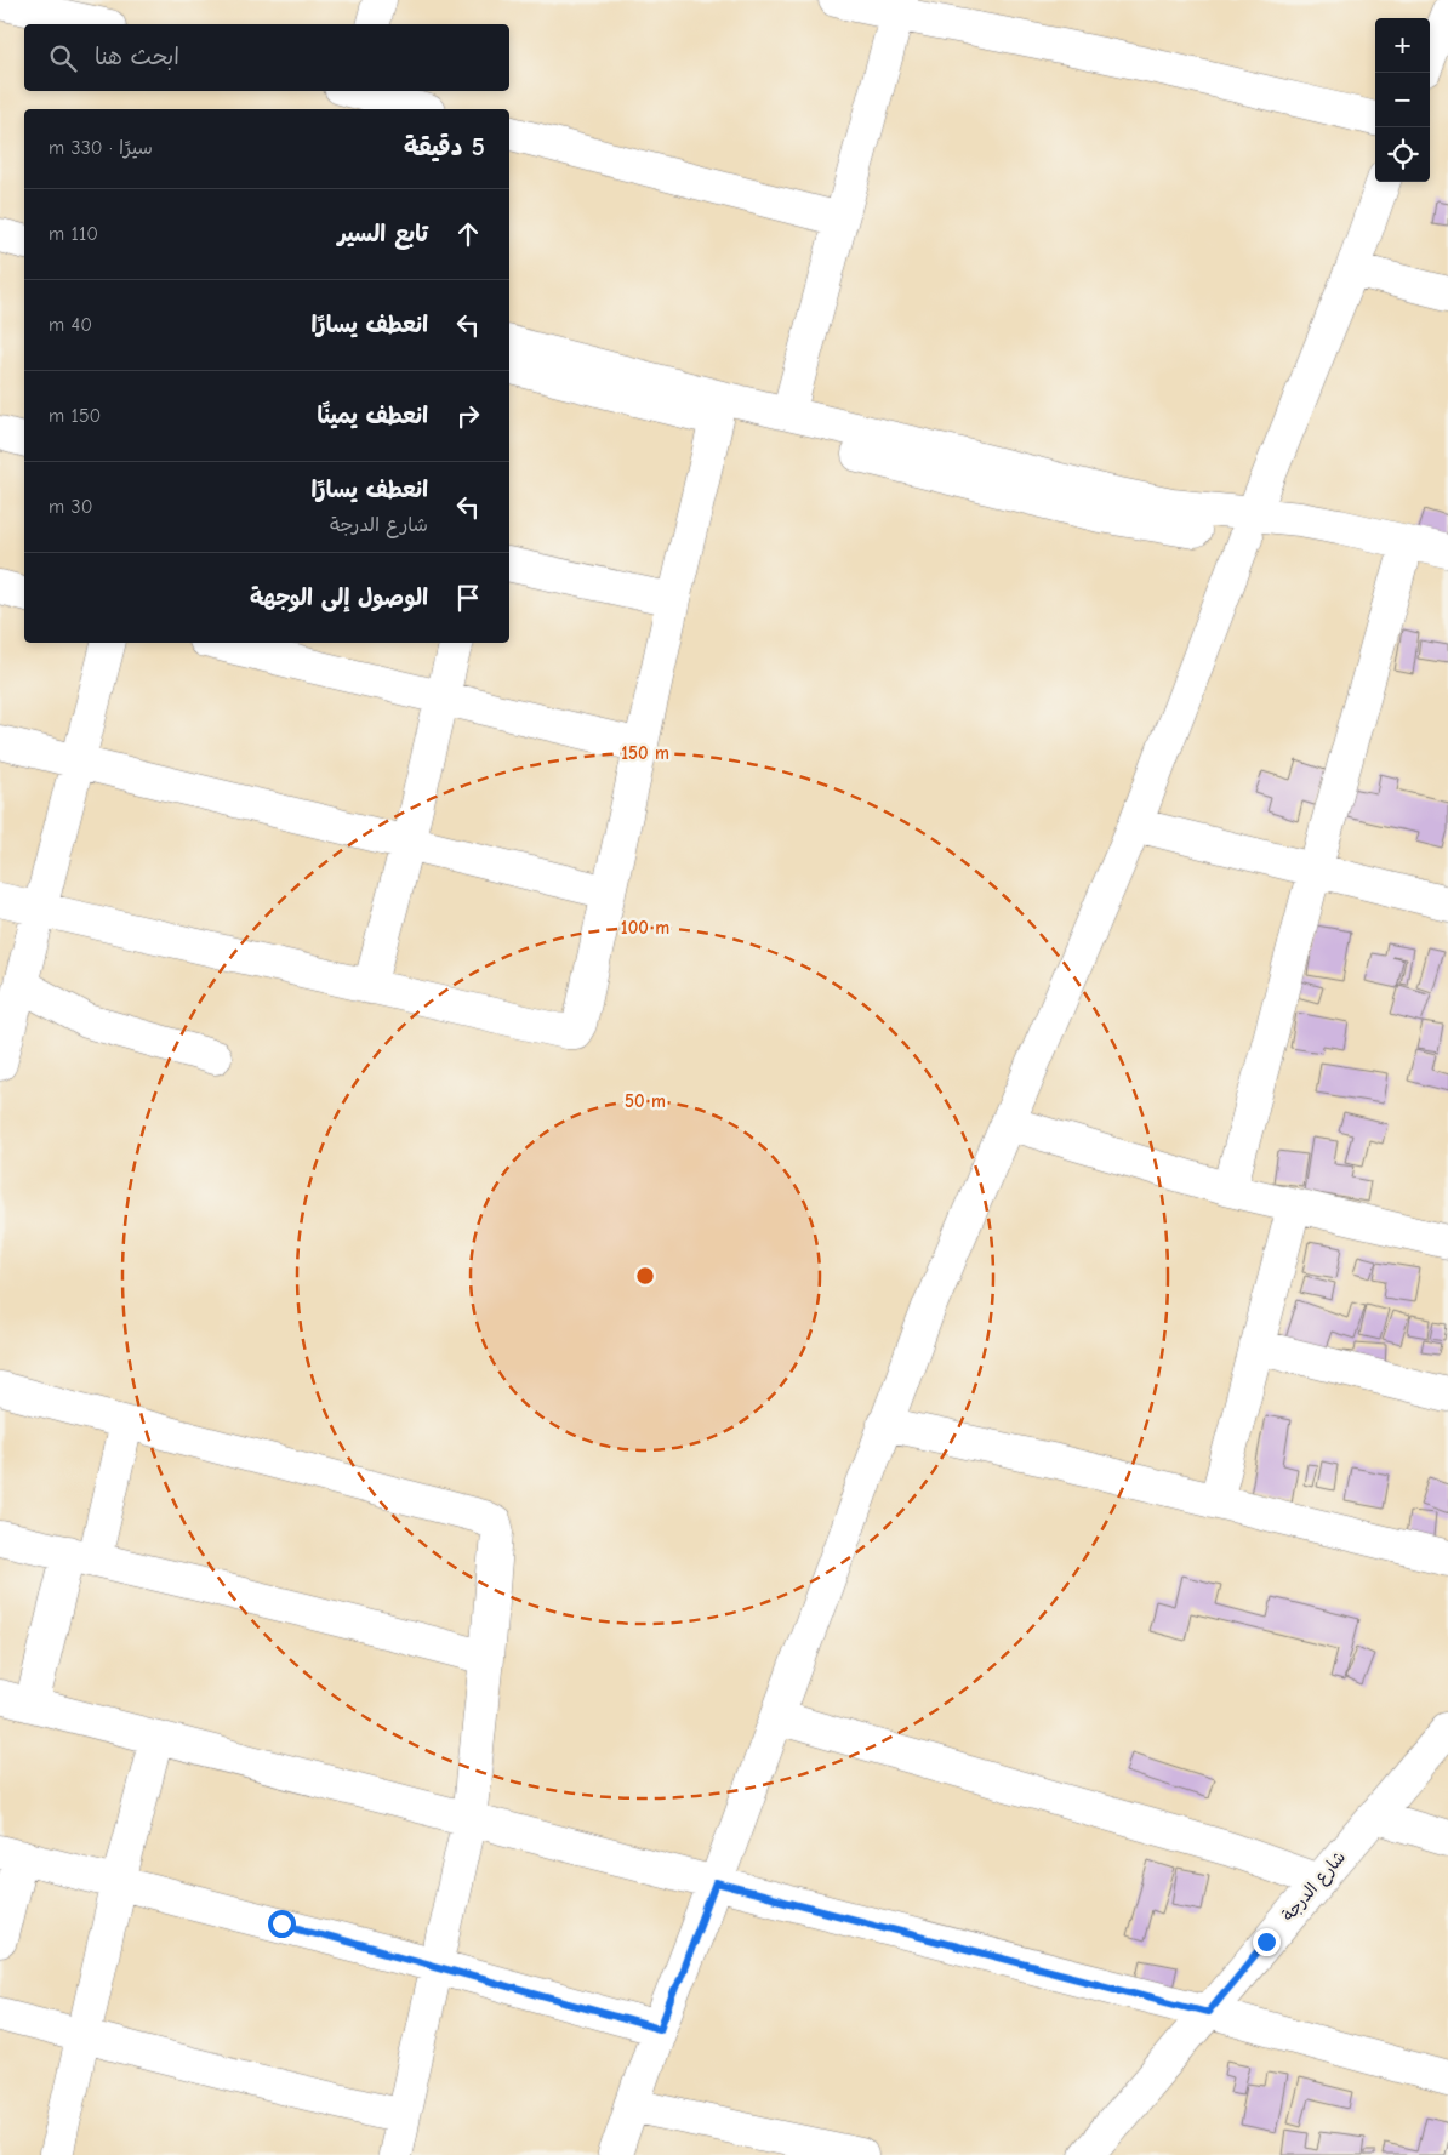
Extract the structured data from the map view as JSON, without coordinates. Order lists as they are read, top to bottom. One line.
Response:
{"streets":{"street":["شارع الدرجة"]},"page":{"map_buttons":["+","−"],"search":"ابحث هنا","heading":["5 دقيقة","سيرًا · 330 m"],"list":[["تابع السير","110 m"],["انعطف يسارًا","40 m"],["انعطف يمينًا","150 m"],["انعطف يسارًا","شارع الدرجة","30 m"],"الوصول إلى الوجهة"]},"rings":["150 m","100 m","50 m"]}
